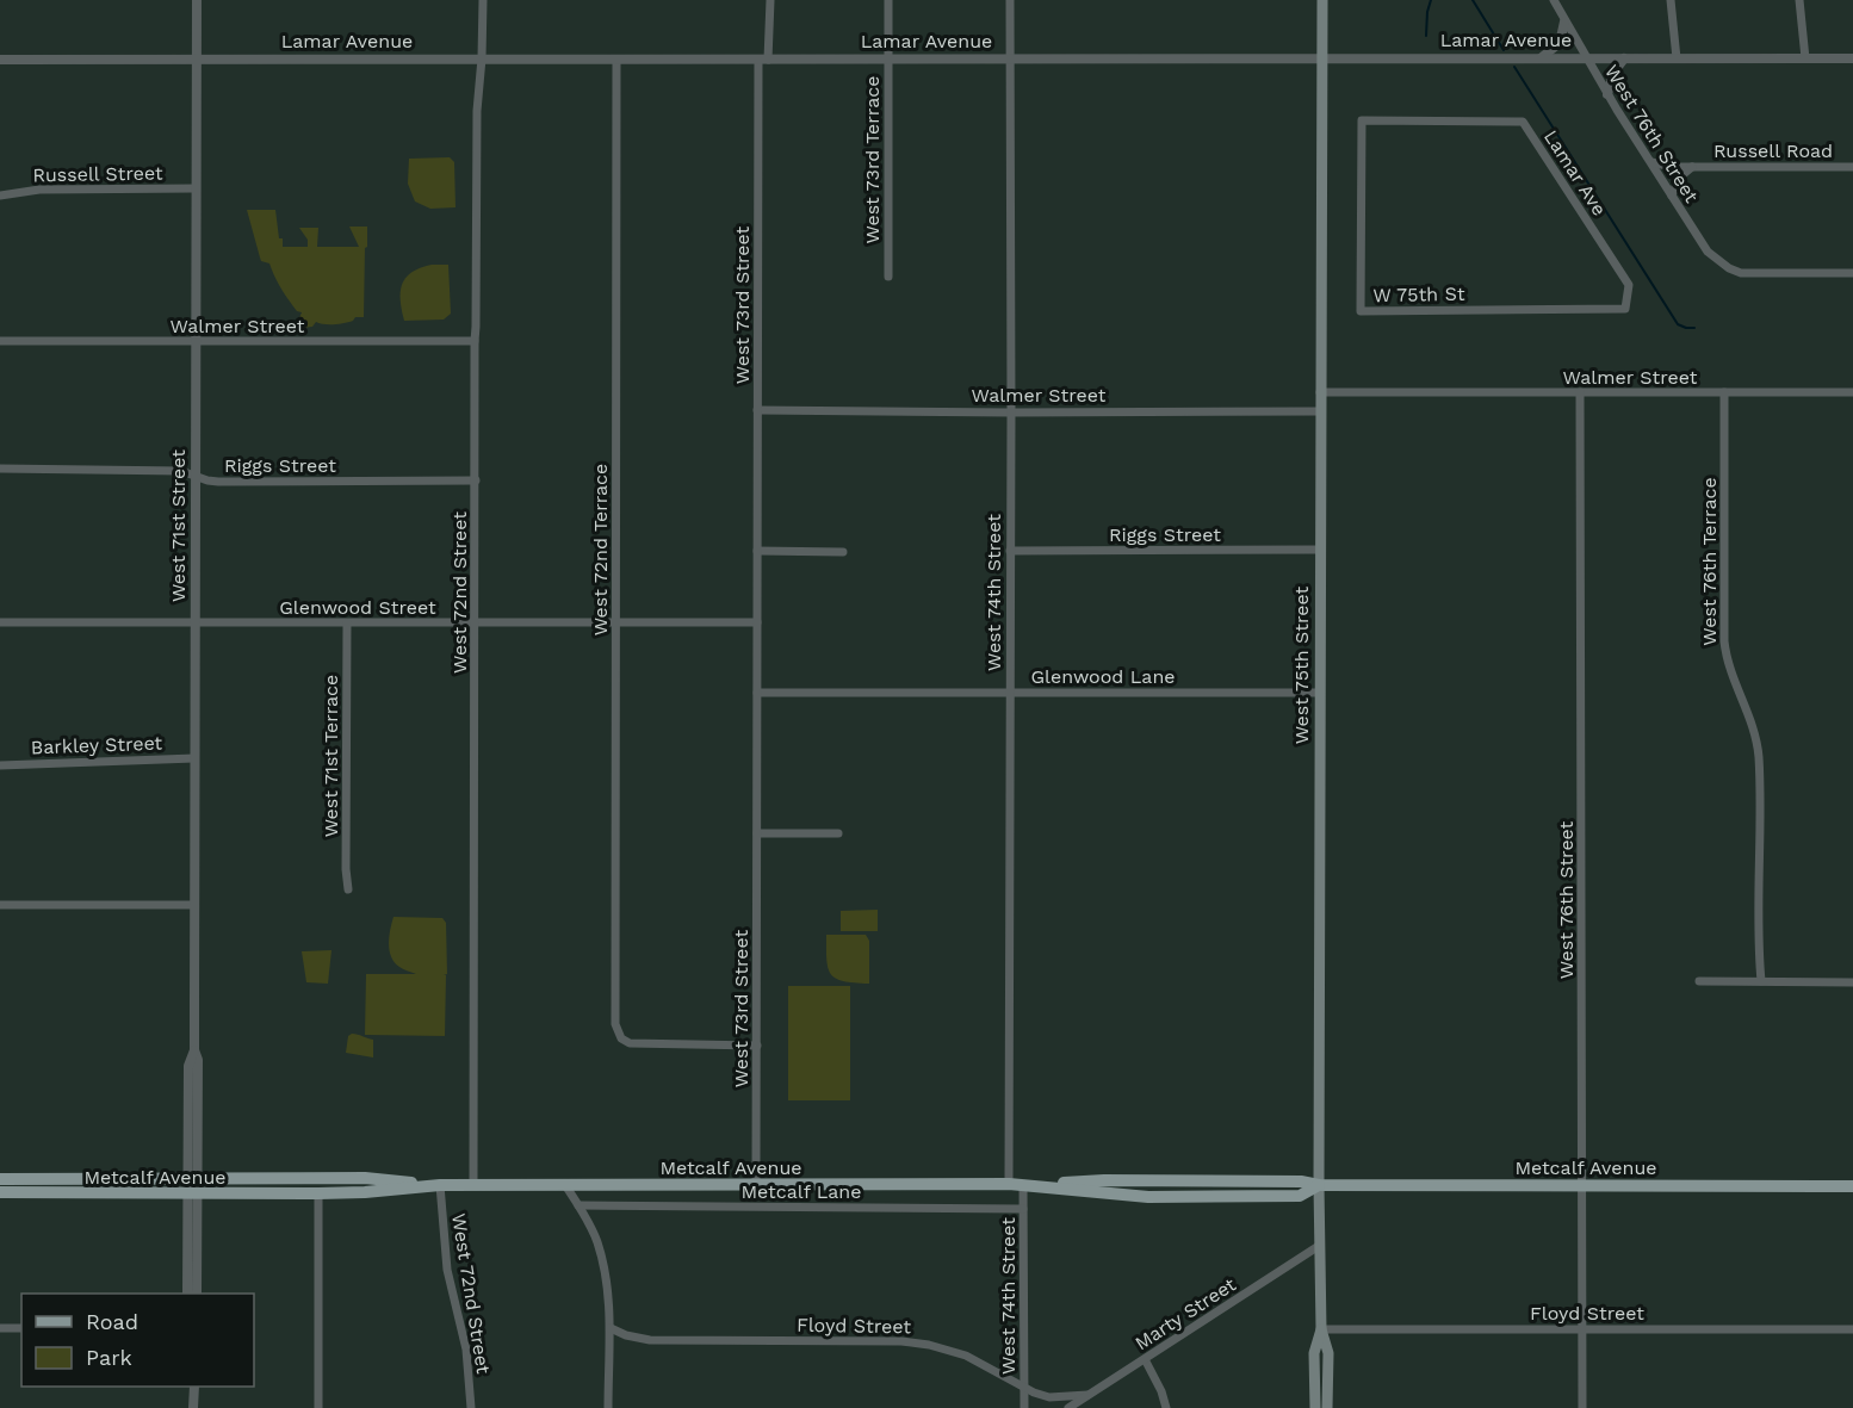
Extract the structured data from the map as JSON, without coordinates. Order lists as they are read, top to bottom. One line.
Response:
{"streets":{"main road":["West 75th Street","Metcalf Avenue"],"street":["Lamar Avenue","West 76th Street","Russell Road","West 73rd Terrace","Lamar Ave","Russell Street","W 75th St","West 73rd Street","Walmer Street","Riggs Street","West 71st Street","West 72nd Terrace","West 76th Terrace","West 72nd Street","West 74th Street","Glenwood Street","Glenwood Lane","Barkley Street","West 71st Terrace","Metcalf Lane","Floyd Street","Marty Street"]},"crossings":[["Lamar Avenue","West 76th Street"],["Lamar Avenue","West 73rd Terrace"],["Lamar Avenue","West 73rd Street"],["Lamar Avenue","West 71st Street"],["Lamar Avenue","West 72nd Terrace"],["Lamar Avenue","West 72nd Street"],["Lamar Avenue","West 74th Street"],["Lamar Avenue","West 75th Street"],["West 76th Street","Russell Road"],["West 76th Street","Walmer Street"],["West 76th Street","Metcalf Avenue"],["West 76th Street","Floyd Street"],["Lamar Ave","W 75th St"],["Russell Street","West 71st Street"],["West 73rd Street","Walmer Street"],["West 73rd Street","West 72nd Terrace"],["West 73rd Street","Glenwood Street"],["West 73rd Street","Glenwood Lane"],["West 73rd Street","Metcalf Avenue"],["Walmer Street","West 71st Street"],["Walmer Street","West 76th Terrace"],["Walmer Street","West 72nd Street"],["Walmer Street","West 74th Street"],["Walmer Street","West 75th Street"],["Riggs Street","West 71st Street"],["Riggs Street","West 72nd Street"],["Riggs Street","West 74th Street"],["Riggs Street","West 75th Street"],["West 71st Street","Glenwood Street"],["West 71st Street","Barkley Street"],["West 71st Street","Metcalf Avenue"],["West 72nd Terrace","Glenwood Street"],["West 72nd Street","Glenwood Street"],["West 72nd Street","Metcalf Avenue"],["West 74th Street","Glenwood Lane"],["West 74th Street","Metcalf Avenue"],["West 74th Street","Metcalf Lane"],["West 74th Street","Floyd Street"],["Glenwood Street","West 71st Terrace"],["West 75th Street","Glenwood Lane"],["West 75th Street","Metcalf Avenue"],["West 75th Street","Floyd Street"],["West 75th Street","Marty Street"],["Floyd Street","Marty Street"]],"legend":["Road","Park"]}
